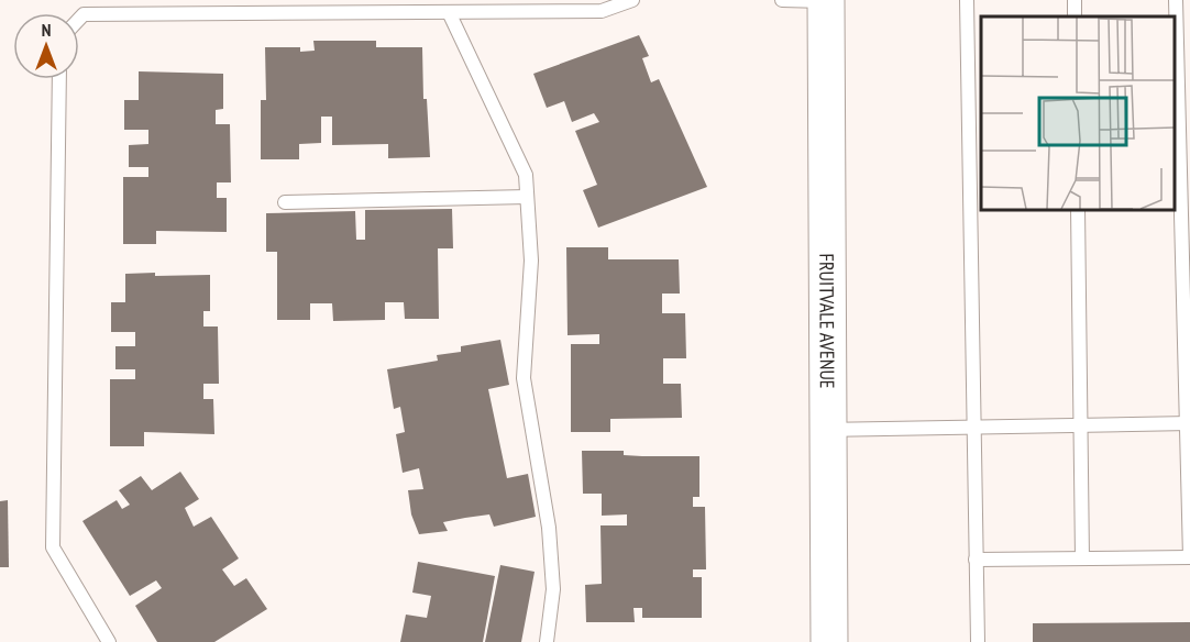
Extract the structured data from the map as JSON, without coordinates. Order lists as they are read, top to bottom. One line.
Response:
{"streets":{"main road":["FRUITVALE AVENUE"]},"north":"top"}
